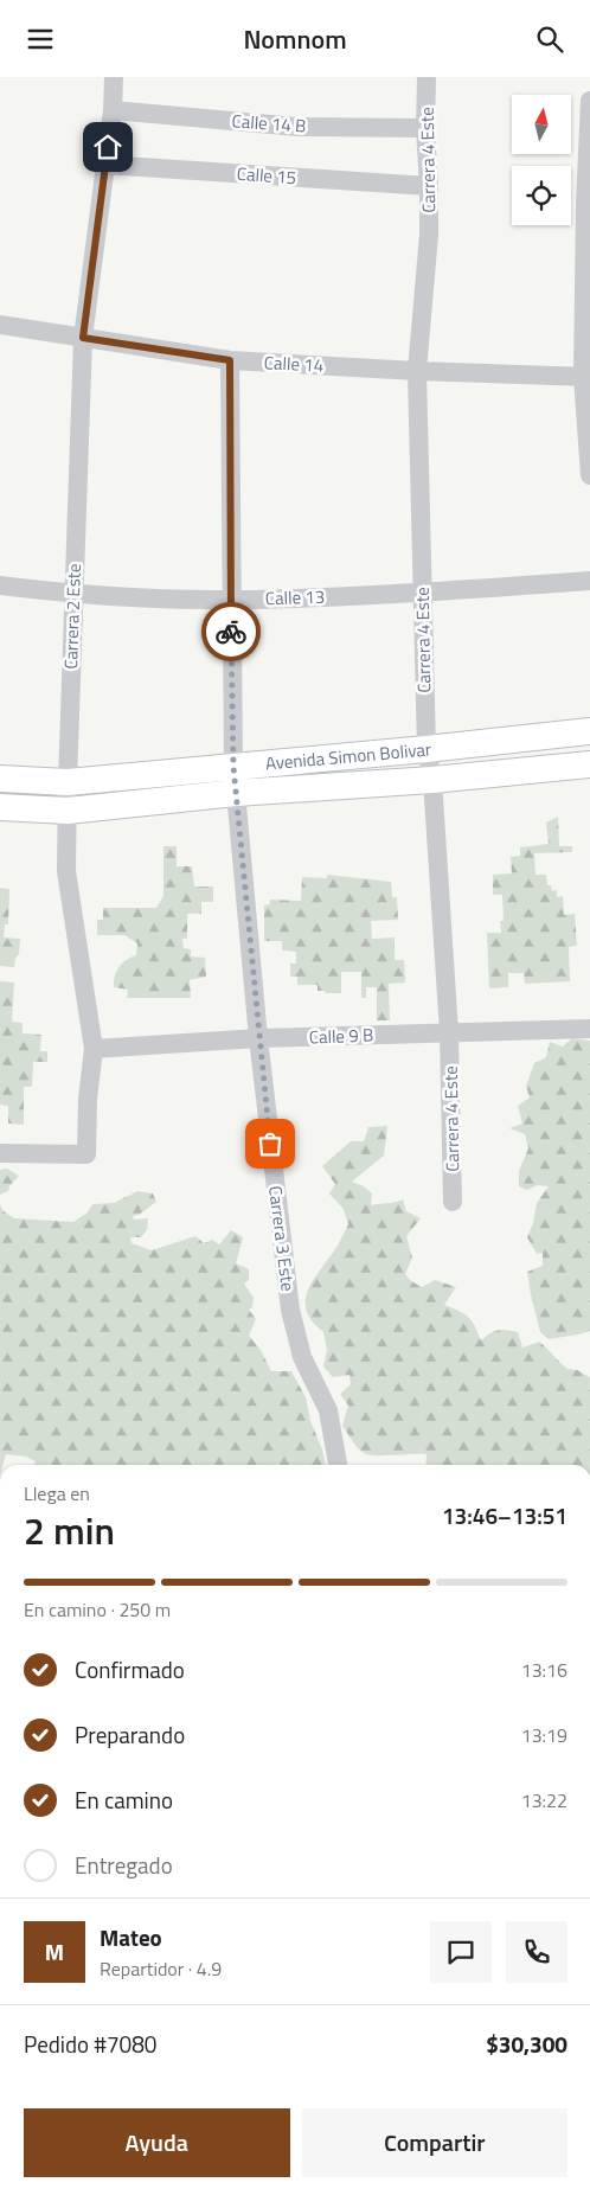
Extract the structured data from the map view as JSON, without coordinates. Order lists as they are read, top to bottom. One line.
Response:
{"streets":{"main road":["Avenida Simon Bolivar"],"street":["Calle 14 B","Carrera 4 Este","Calle 15","Calle 14","Calle 13","Carrera 2 Este","Calle 9 B","Carrera 3 Este"]},"crossings":[["Calle 14 B","Carrera 4 Este"],["Calle 14 B","Carrera 2 Este"],["Carrera 4 Este","Calle 15"],["Carrera 4 Este","Calle 14"],["Carrera 4 Este","Calle 13"],["Carrera 4 Este","Avenida Simon Bolivar"],["Carrera 4 Este","Calle 9 B"],["Calle 15","Carrera 2 Este"],["Calle 14","Carrera 2 Este"],["Calle 14","Carrera 3 Este"],["Calle 13","Carrera 2 Este"],["Calle 13","Carrera 3 Este"],["Carrera 2 Este","Avenida Simon Bolivar"],["Carrera 2 Este","Calle 9 B"],["Avenida Simon Bolivar","Carrera 3 Este"],["Calle 9 B","Carrera 3 Este"]],"north":"top","page":{"header":"Nomnom","heading":["2 min","Llega en","13:46–13:51"],"panel":["Mateo","Repartidor · 4.9","Pedido #7080","$30,300"],"bar":"En camino · 250 m","list":[["Confirmado","13:16"],["Preparando","13:19"],["En camino","13:22"],"Entregado"],"round":"M","buttons":["Ayuda","Compartir"]}}
